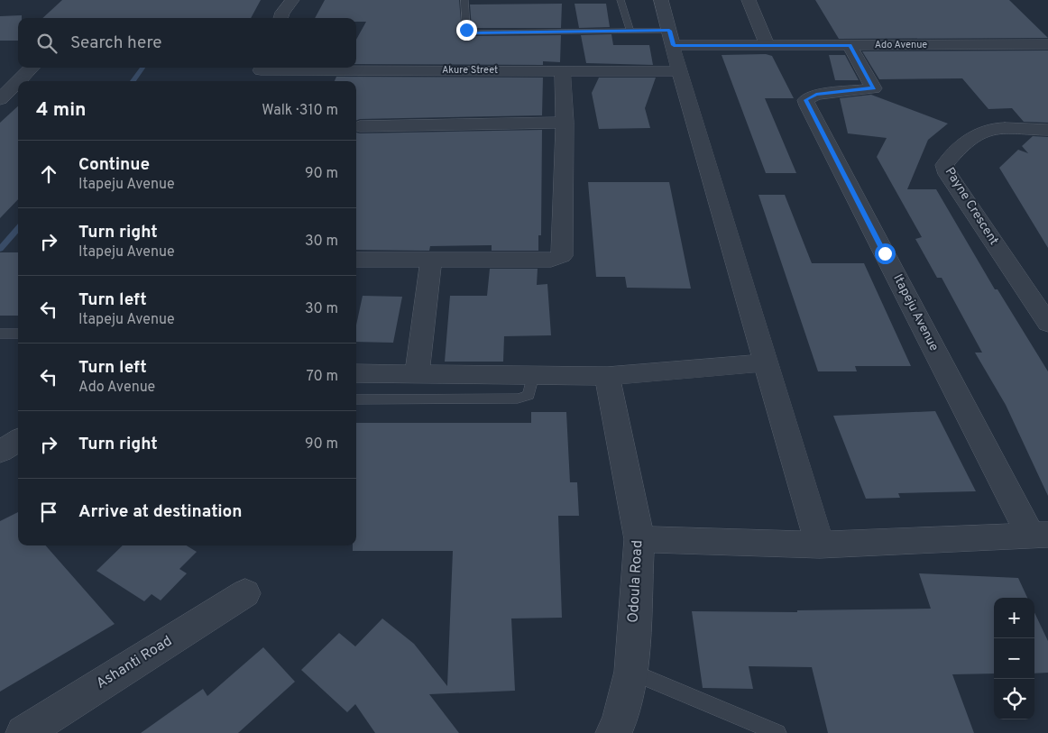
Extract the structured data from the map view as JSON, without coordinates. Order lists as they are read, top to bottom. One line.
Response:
{"streets":{"street":["Ado Avenue","Akure Street","Payne Crescent","Itapeju Avenue","Odoula Road","Ashanti Road"]},"crossings":[["Ado Avenue","Itapeju Avenue"]],"page":{"search":"Search here","heading":["4 min","Walk · 310 m"],"list":[["Continue","Itapeju Avenue","90 m"],["Turn right","Itapeju Avenue","30 m"],["Turn left","Itapeju Avenue","30 m"],["Turn left","Ado Avenue","70 m"],["Turn right","90 m"],"Arrive at destination"],"map_buttons":["+","−"]}}
